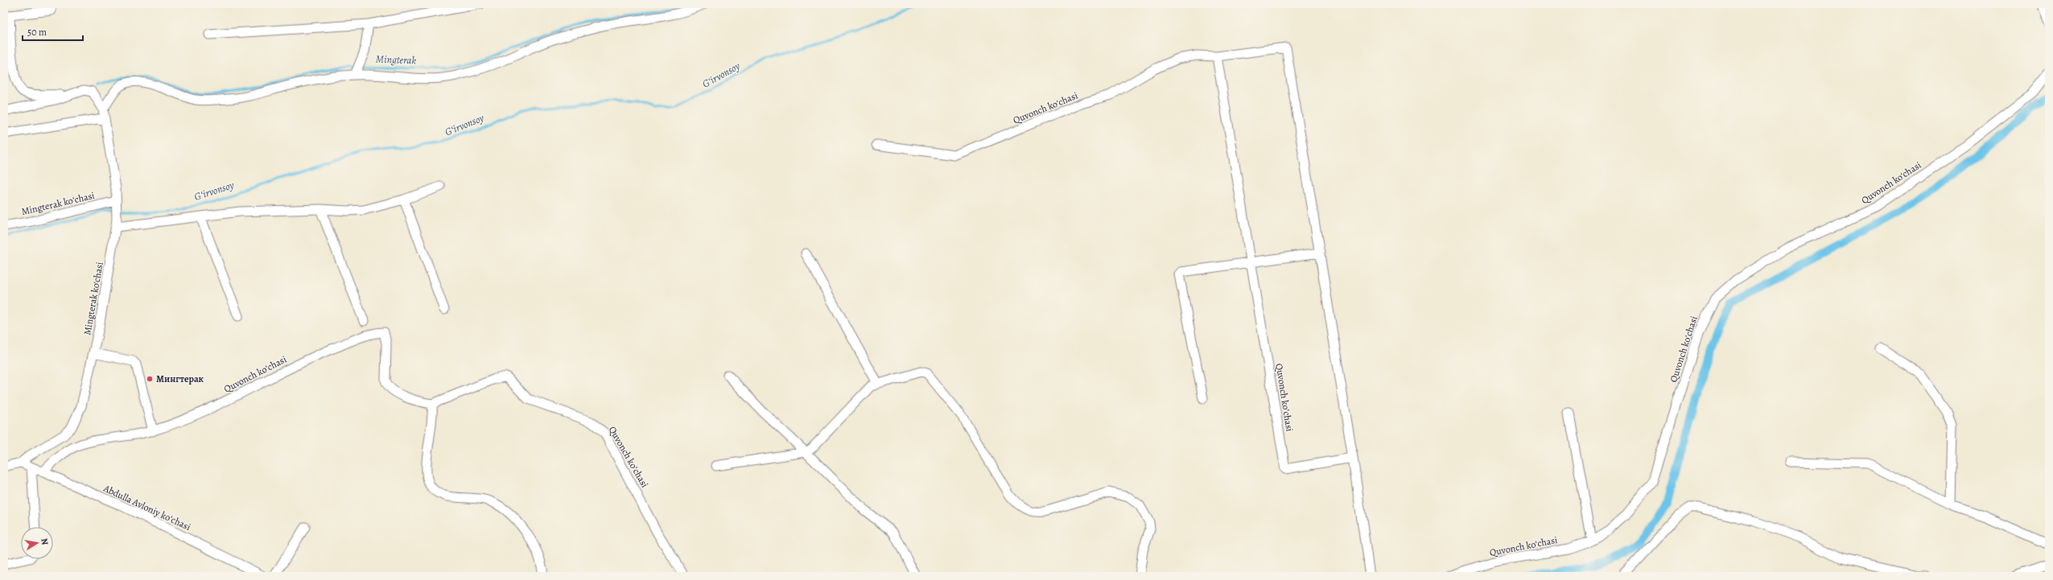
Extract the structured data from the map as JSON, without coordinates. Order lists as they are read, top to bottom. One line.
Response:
{"streets":{"street":["Quvonch koʻchasi","Mingterak koʻchasi","Mingterak ko‘chasi","Abdulla Avloniy koʻchasi"]},"crossings":[["Quvonch koʻchasi","Abdulla Avloniy koʻchasi"],["Mingterak koʻchasi","Mingterak ko‘chasi"],["Mingterak ko‘chasi","Abdulla Avloniy koʻchasi"]],"water":["Mingterak","G‘irvonsoy"],"places":["Мингтерак"],"scale_bar":"50 m","north":"right"}
